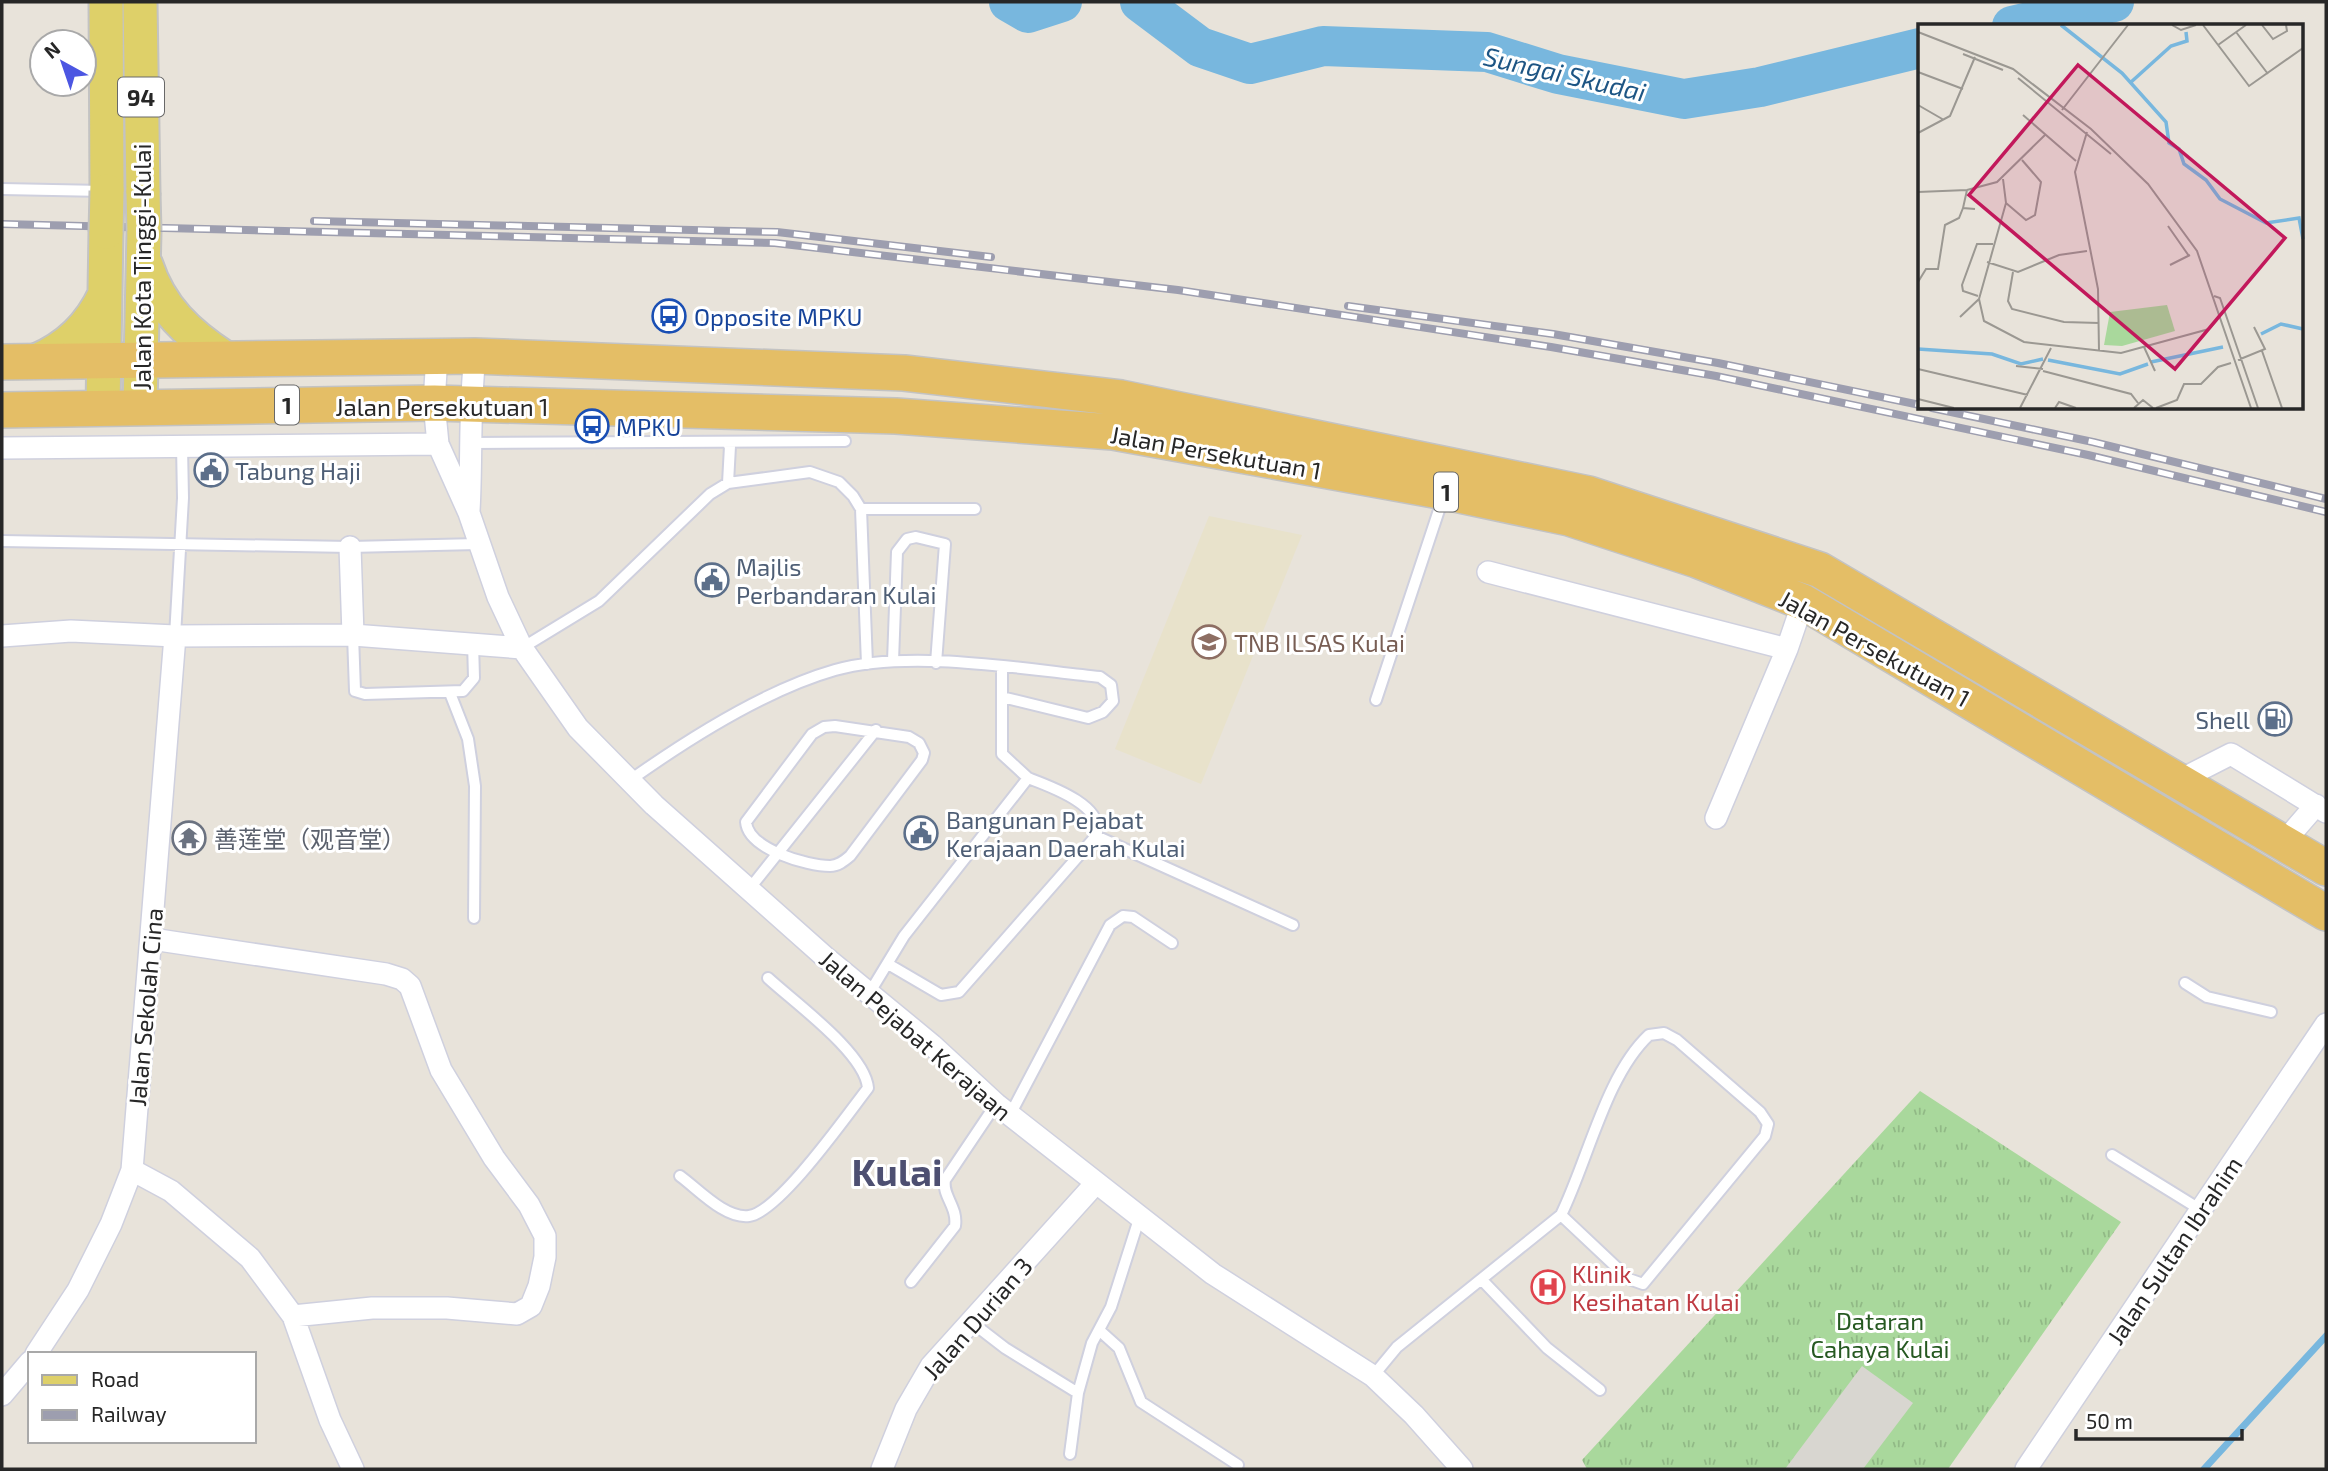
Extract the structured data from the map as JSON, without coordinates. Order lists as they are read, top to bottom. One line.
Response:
{"streets":{"highway":["1","Jalan Persekutuan 1"],"main road":["94","Jalan Kota Tinggi-Kulai"],"street":["Jalan Sekolah Cina","Jalan Pejabat Kerajaan","Jalan Sultan Ibrahim","Jalan Durian 3"]},"crossings":[["Jalan Kota Tinggi-Kulai","Jalan Persekutuan 1"],["Jalan Persekutuan 1","Jalan Pejabat Kerajaan"],["Jalan Pejabat Kerajaan","Jalan Durian 3"]],"districts":["Kulai"],"water":["Sungai Skudai"],"parks":["Dataran Cahaya Kulai"],"places":{"bus stop":["Opposite MPKU","MPKU"],"public building":["Tabung Haji","Majlis Perbandaran Kulai","Bangunan Pejabat Kerajaan Daerah Kulai"],"school or university":["TNB ILSAS Kulai"],"fuel station":["Shell"],"temple":["善莲堂（观音堂）"],"hospital":["Klinik Kesihatan Kulai"]},"legend":["Road","Railway"],"scale_bar":"50 m","north":"top left"}
